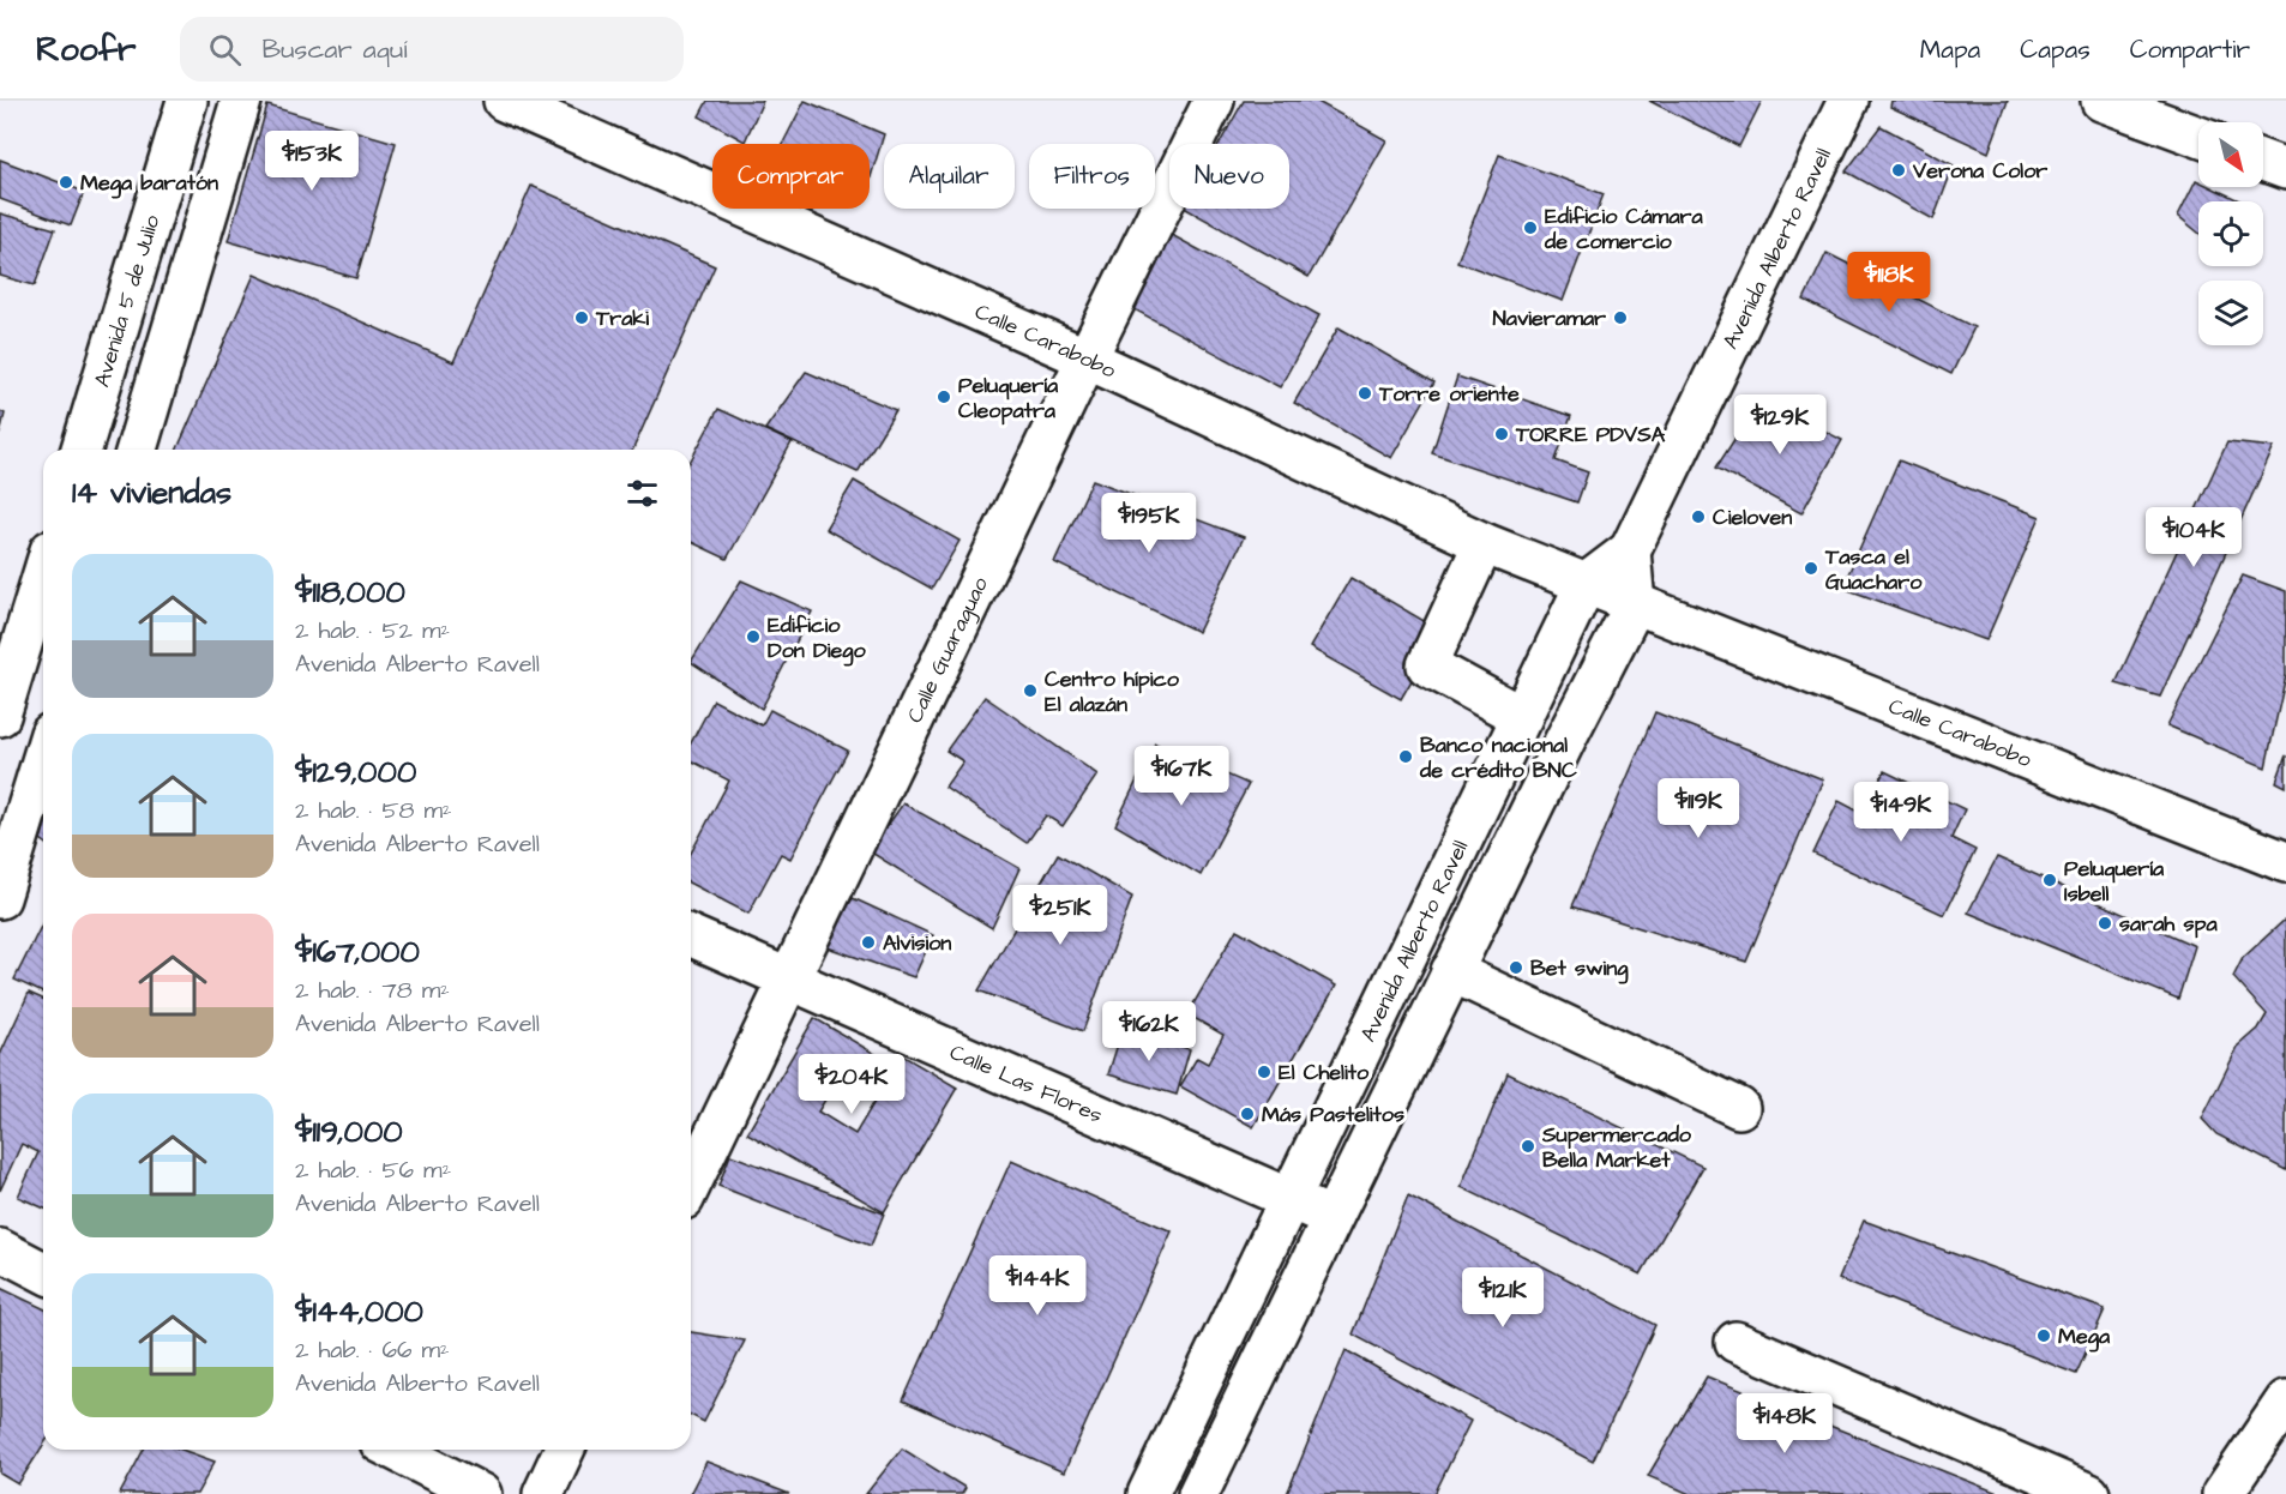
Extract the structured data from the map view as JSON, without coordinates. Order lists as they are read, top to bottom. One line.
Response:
{"streets":{"street":["Avenida Alberto Ravell","Avenida 5 de Julio","Calle Carabobo","Calle Guaraguao","Calle Las Flores"]},"crossings":[["Avenida Alberto Ravell","Calle Carabobo"],["Avenida Alberto Ravell","Calle Las Flores"],["Calle Carabobo","Calle Guaraguao"],["Calle Guaraguao","Calle Las Flores"]],"places":["Verona Color","Mega baratón","Edificio Cámara de comercio","Traki","Navieramar","Torre oriente","Peluquería Cleopatra","TORRE PDVSA","Cieloven","Tasca el Guacharo","Edificio Don Diego","Centro hípico El alazán","Banco nacional de crédito BNC","Peluquería Isbell","sarah spa","Alvision","Bet swing","El Chelito","Más Pastelitos","Supermercado Bella Market","Mega"],"north":"bottom right","page":{"header":"Roofr","search":"Buscar aquí","nav":["Mapa","Capas","Compartir"],"price":["$153K","$118K","$129K","$195K","$104K","$167K","$119K","$149K","$251K","$162K","$204K","$144K","$121K","$148K"],"chip":["Comprar","Alquilar","Filtros","Nuevo"],"heading":"14 viviendas","list":[{"name":"$118,000","note":"2 hab. · 52 m² · Avenida Alberto Ravell"},{"name":"$129,000","note":"2 hab. · 58 m² · Avenida Alberto Ravell"},{"name":"$167,000","note":"2 hab. · 78 m² · Avenida Alberto Ravell"},{"name":"$119,000","note":"2 hab. · 56 m² · Avenida Alberto Ravell"},{"name":"$144,000","note":"2 hab. · 66 m² · Avenida Alberto Ravell"}]}}
